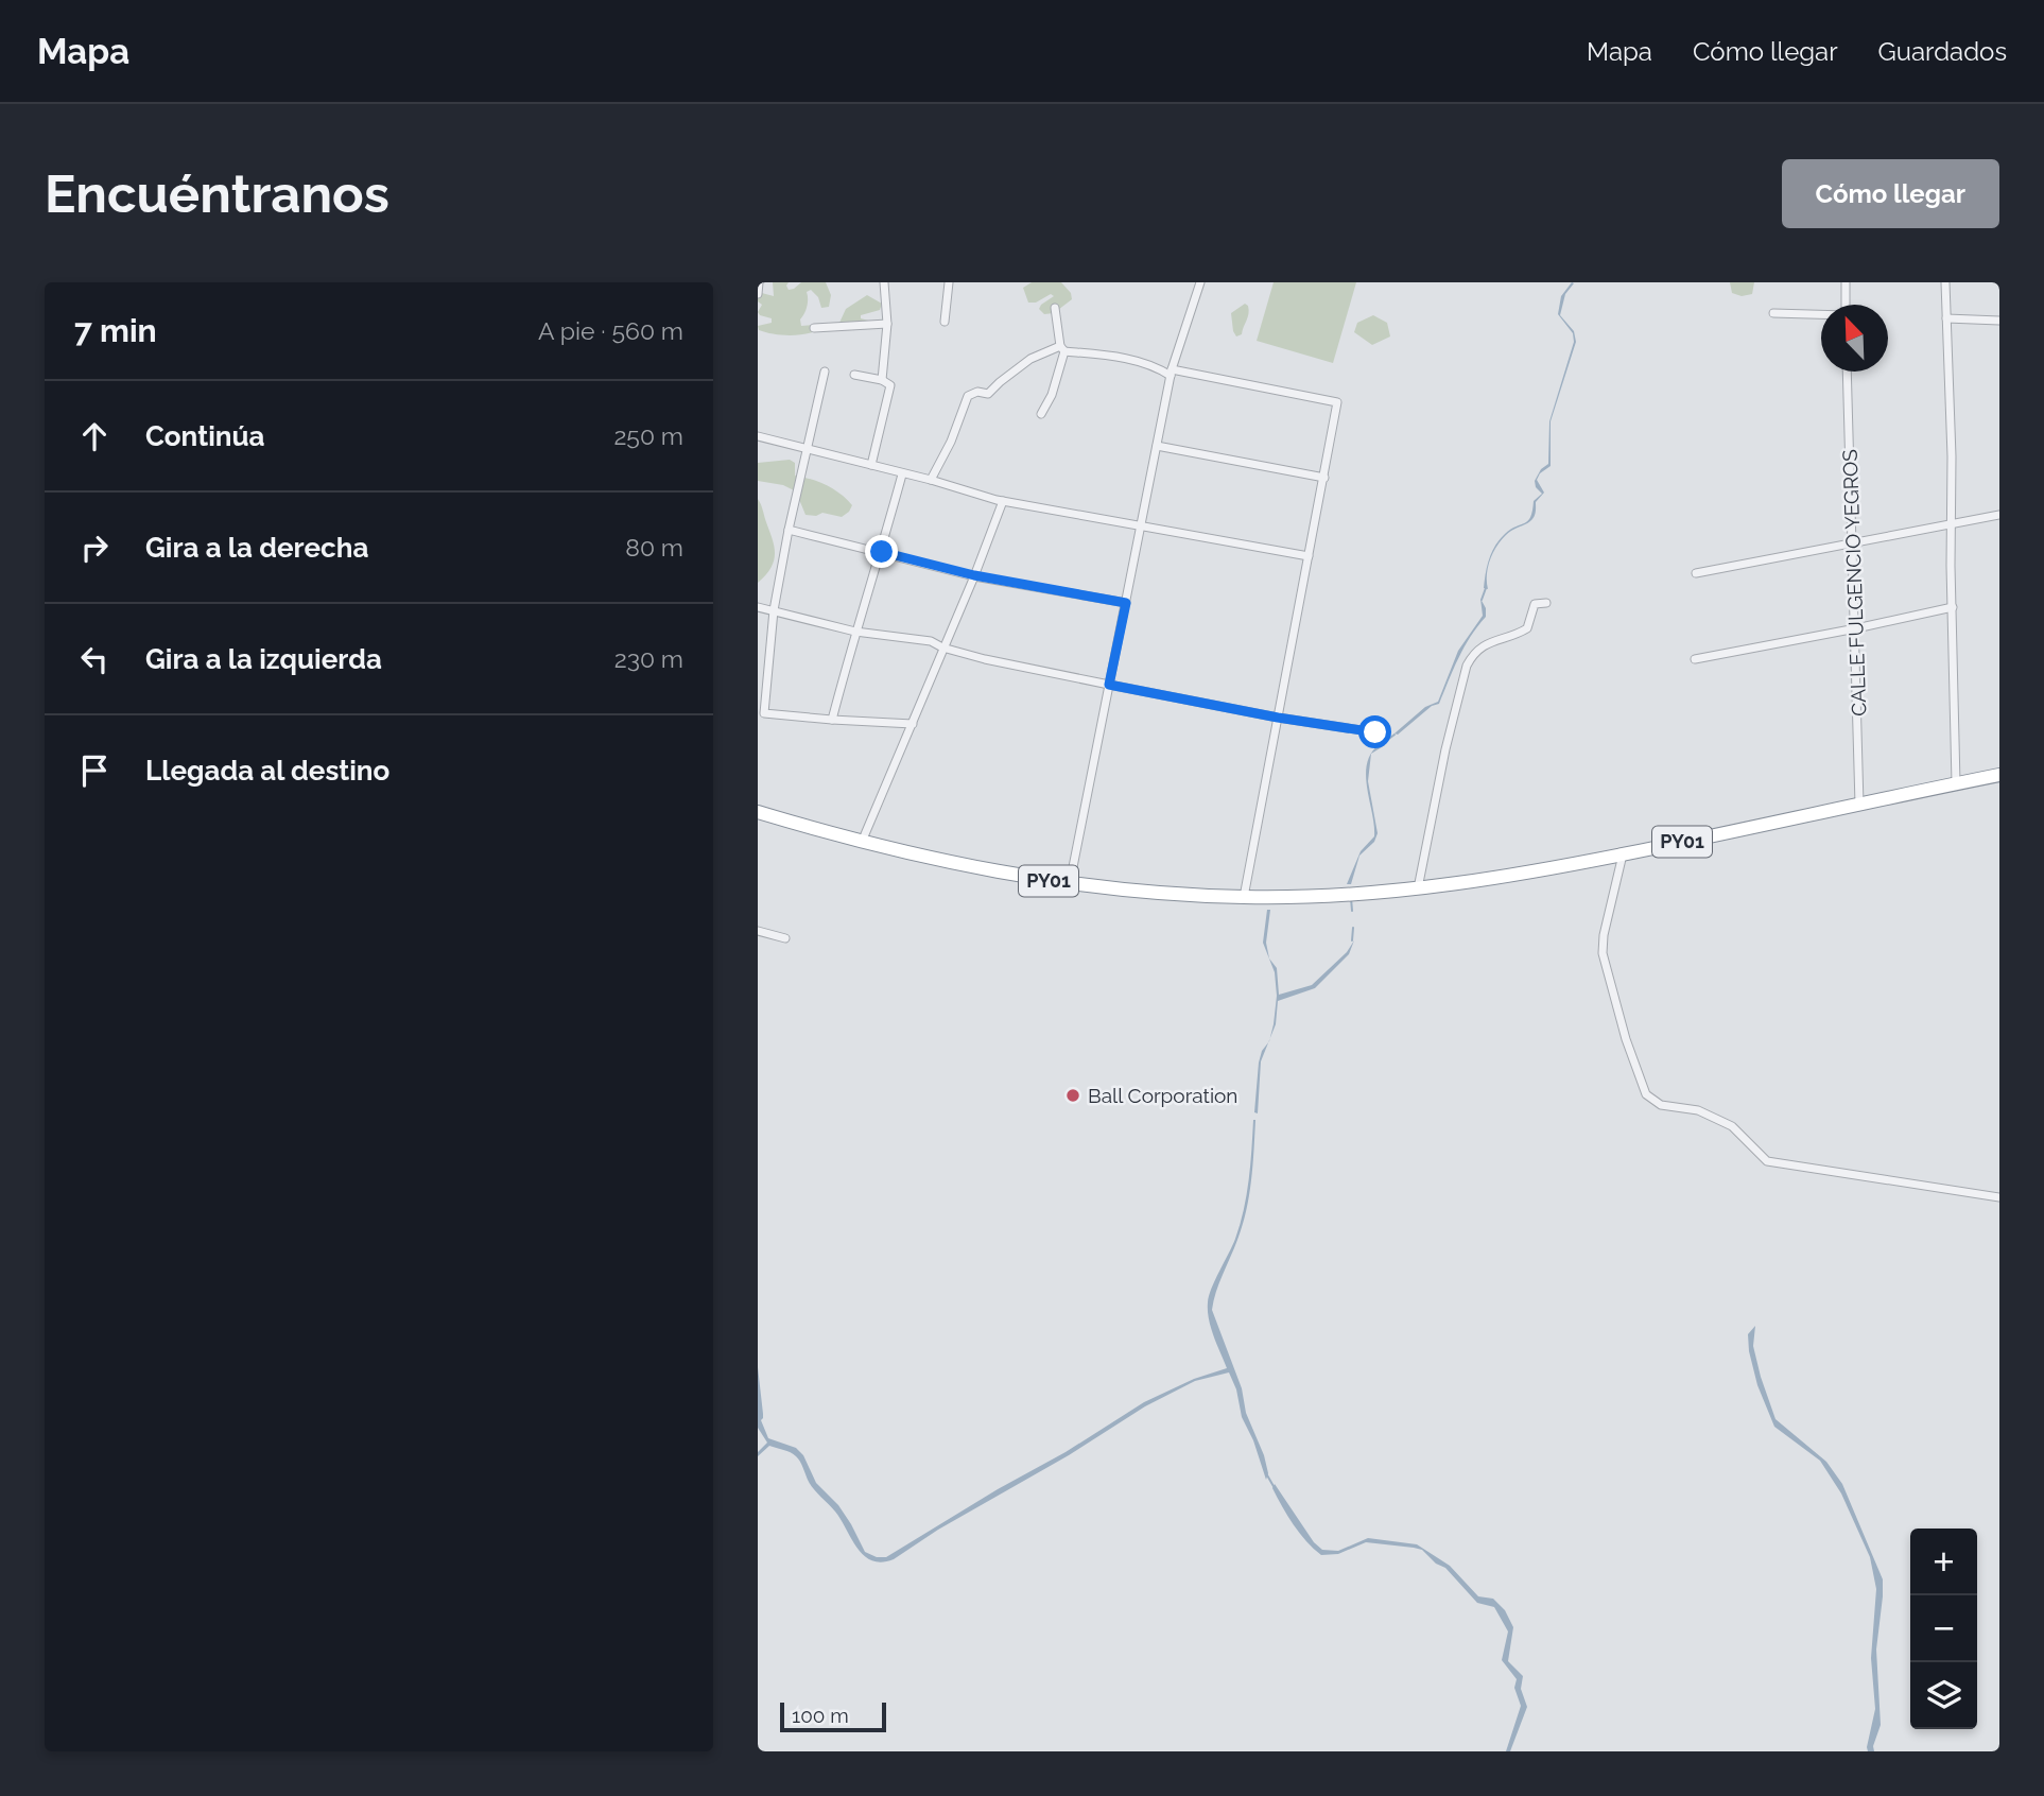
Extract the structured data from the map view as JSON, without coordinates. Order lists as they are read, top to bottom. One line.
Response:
{"streets":{"highway":["PY01"],"street":["CALLE FULGENCIO YEGROS"]},"crossings":[["CALLE FULGENCIO YEGROS","PY01"]],"places":["Ball Corporation"],"scale_bar":"100 m","north":"top left","page":{"header":"Mapa","nav":["Mapa","Cómo llegar","Guardados"],"buttons":"Cómo llegar","title":"Encuéntranos","heading":["7 min","A pie · 560 m"],"list":[["Continúa","250 m"],["Gira a la derecha","80 m"],["Gira a la izquierda","230 m"],"Llegada al destino"],"map_buttons":["+","−"],"scale":"100 m"}}
